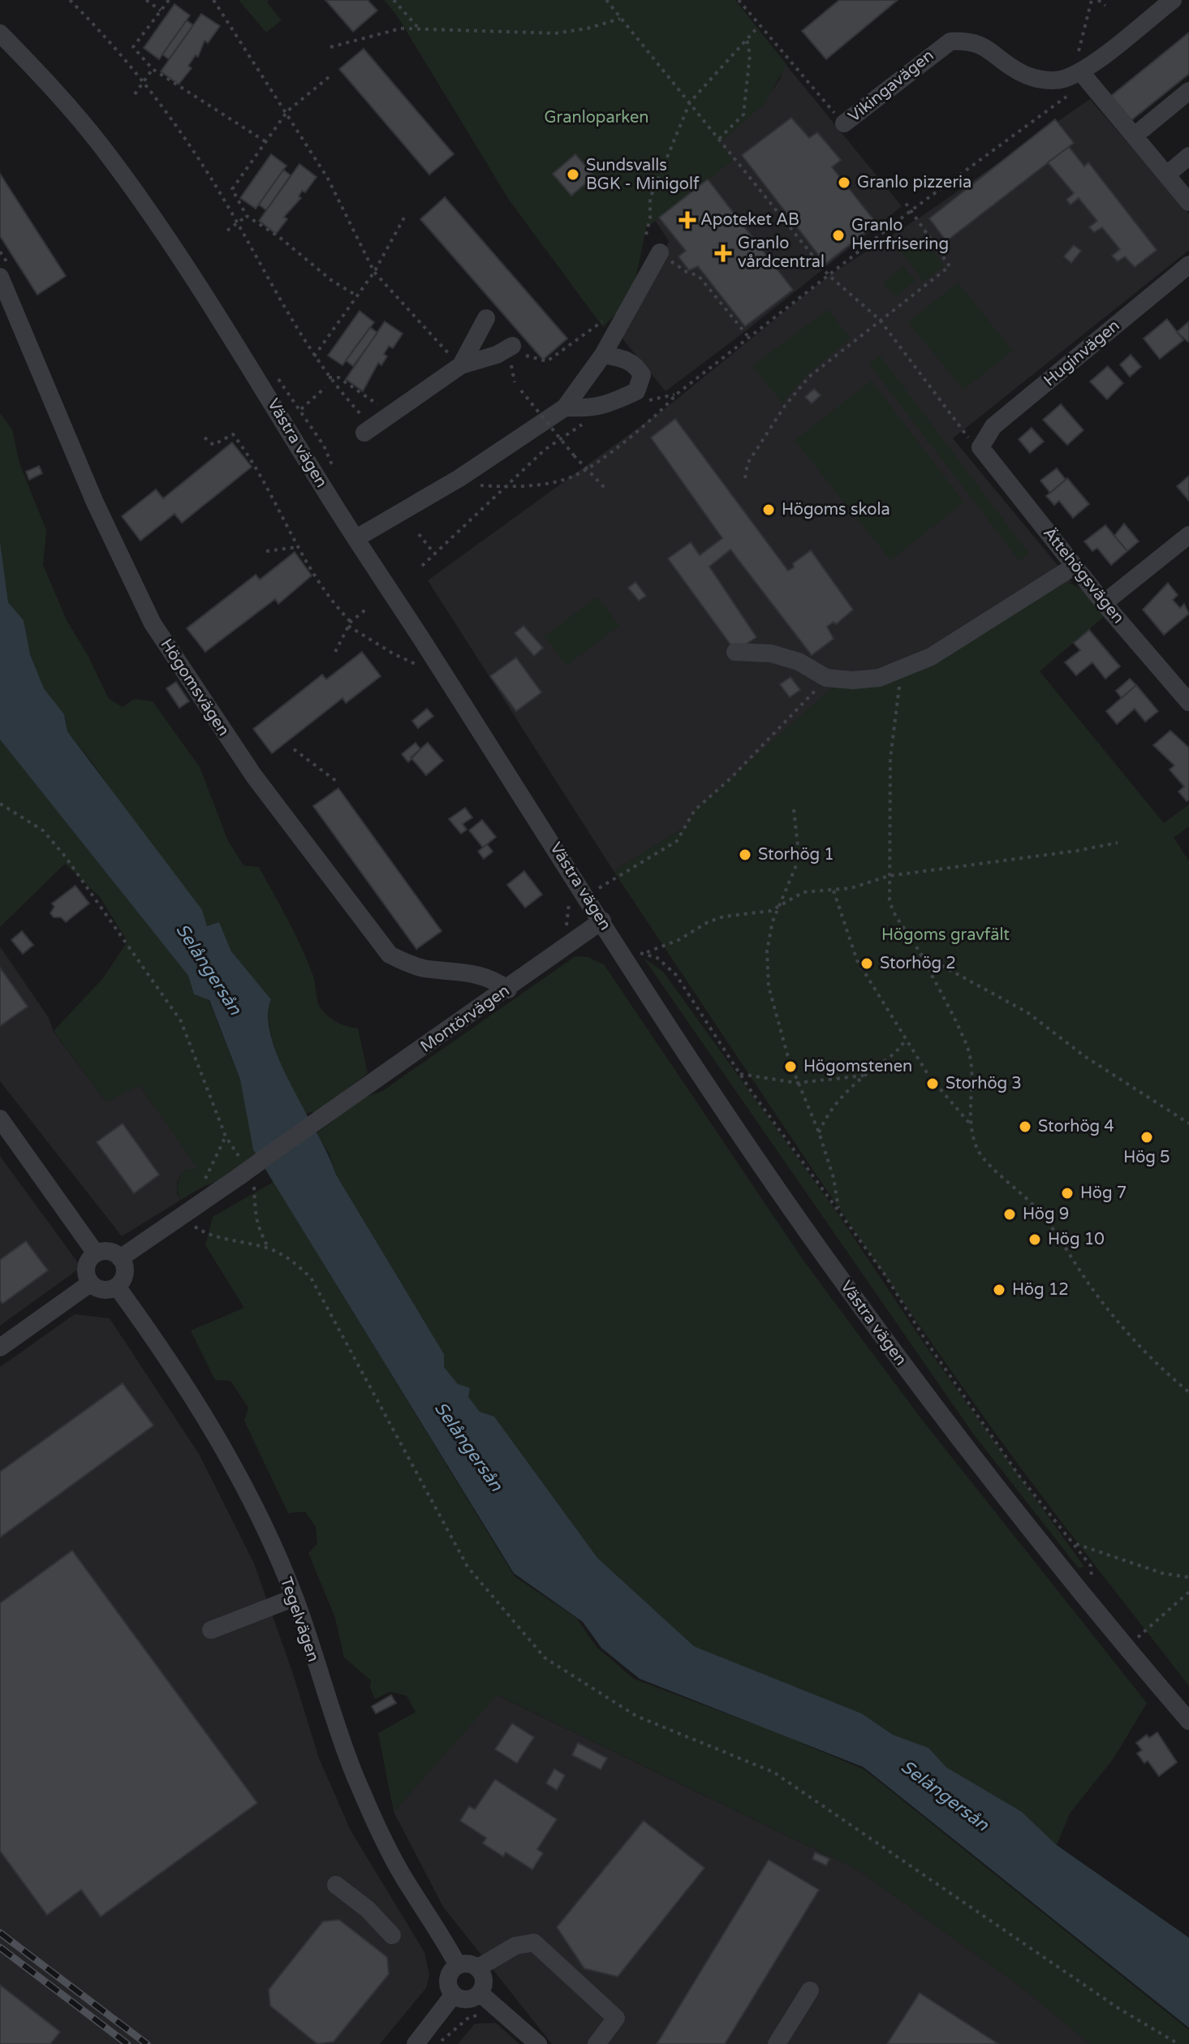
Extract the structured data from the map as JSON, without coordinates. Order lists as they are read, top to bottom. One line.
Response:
{"streets":{"street":["Vikingavägen","Huginvägen","Västra vägen","Ättehögsvägen","Högomsvägen","Montörvägen","Tegelvägen"]},"crossings":[["Huginvägen","Ättehögsvägen"],["Västra vägen","Montörvägen"],["Högomsvägen","Montörvägen"]],"water":["Selångersån"],"parks":["Granloparken","Högoms gravfält"],"places":{"other":["Sundsvalls BGK - Minigolf","Granlo pizzeria","Granlo Herrfrisering","Högoms skola","Storhög 1","Storhög 2","Högomstenen","Storhög 3","Storhög 4","Hög 5","Hög 7","Hög 9","Hög 10","Hög 12"],"health":["Apoteket AB","Granlo vårdcentral"]}}
